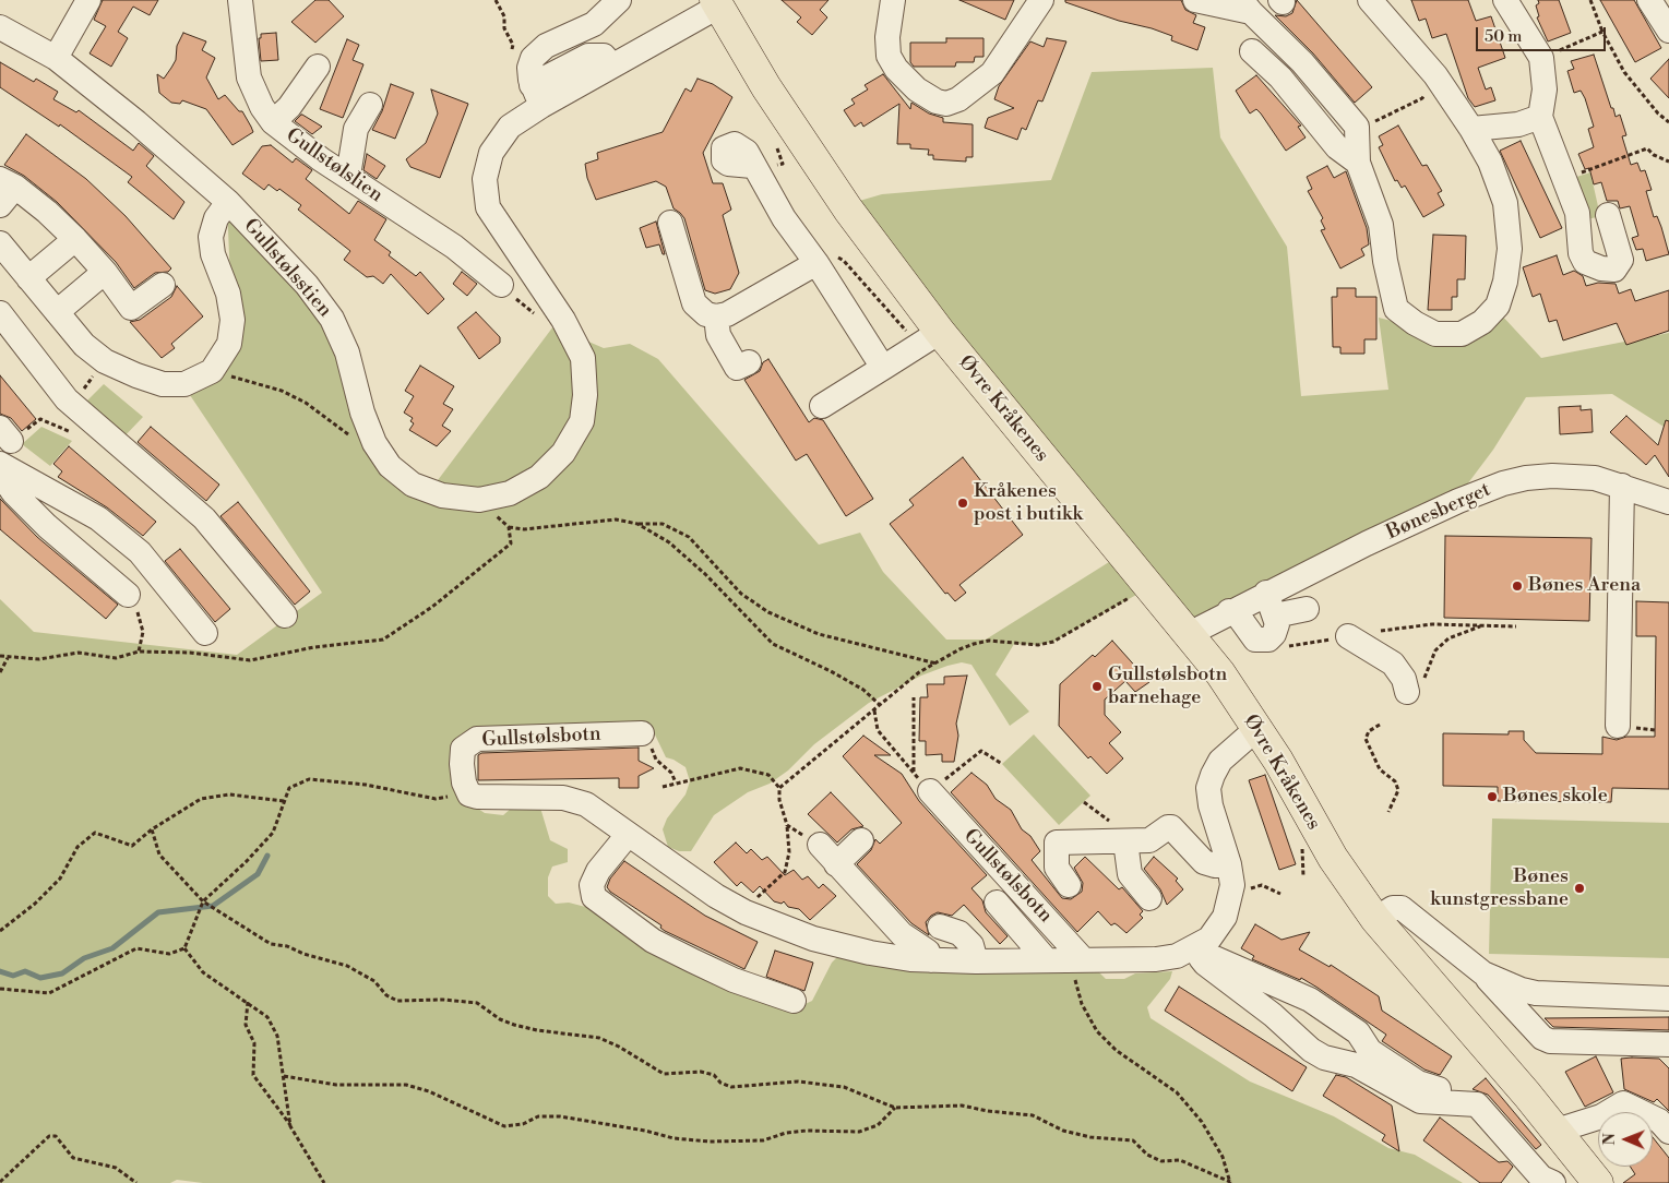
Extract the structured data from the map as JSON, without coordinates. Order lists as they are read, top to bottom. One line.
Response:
{"streets":{"main road":["Øvre Kråkenes"],"street":["Gullstølslien","Gullstølsstien","Bønesberget","Gullstølsbotn"]},"crossings":[["Gullstølsstien","Øvre Kråkenes"],["Øvre Kråkenes","Bønesberget"]],"places":["Kråkenes post i butikk","Bønes Arena","Gullstølsbotn barnehage","Bønes skole","Bønes kunstgressbane"],"scale_bar":"50 m","north":"left"}
